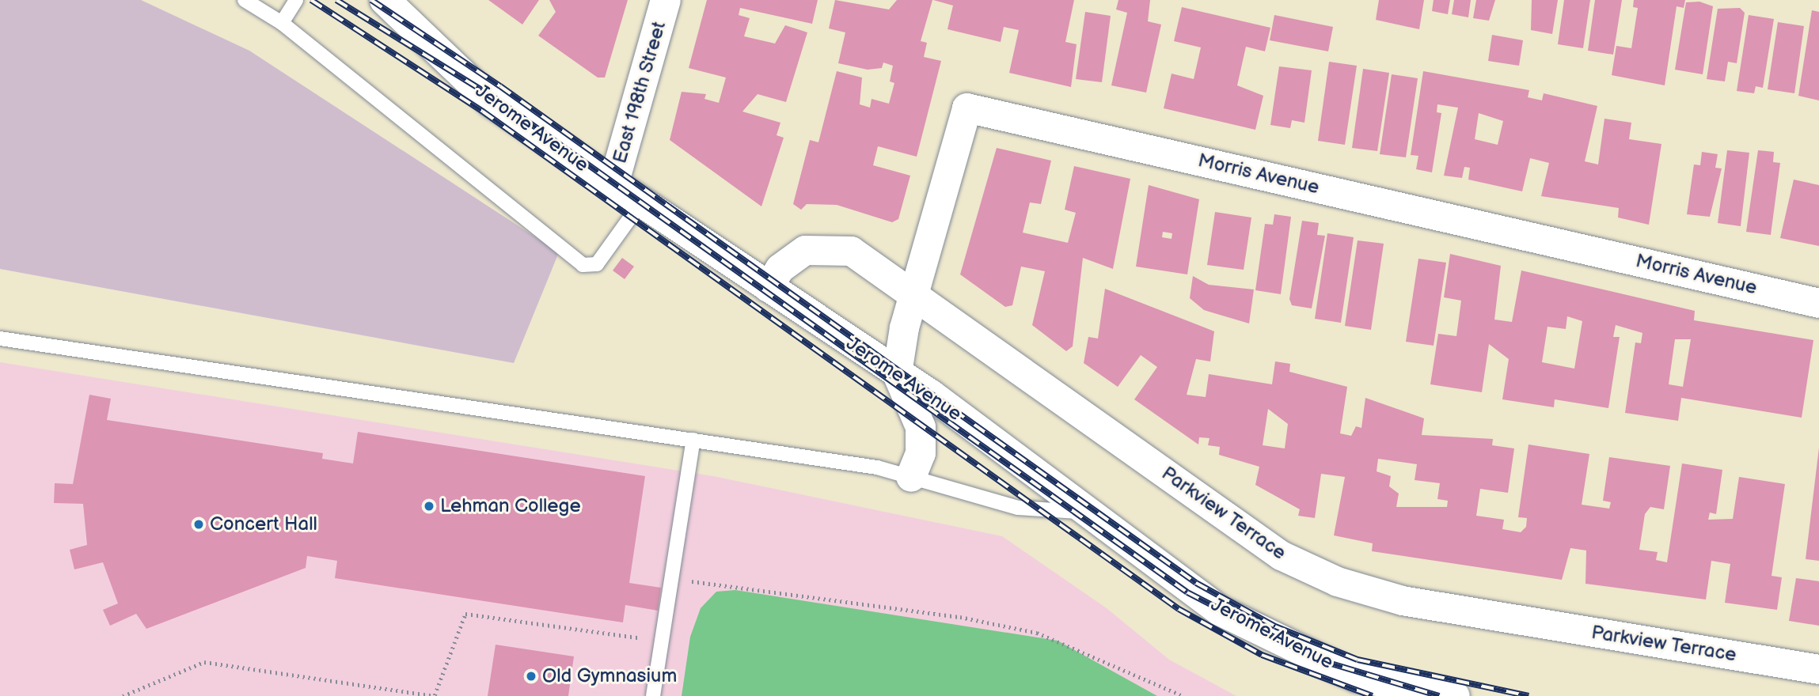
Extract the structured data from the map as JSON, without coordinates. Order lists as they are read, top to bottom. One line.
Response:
{"streets":{"main road":["East 198th Street","Jerome Avenue"],"street":["Morris Avenue","Parkview Terrace"]},"crossings":[["East 198th Street","Jerome Avenue"],["Jerome Avenue","Morris Avenue"],["Jerome Avenue","Parkview Terrace"],["Morris Avenue","Parkview Terrace"]],"places":["Lehman College","Concert Hall","Old Gymnasium"]}
